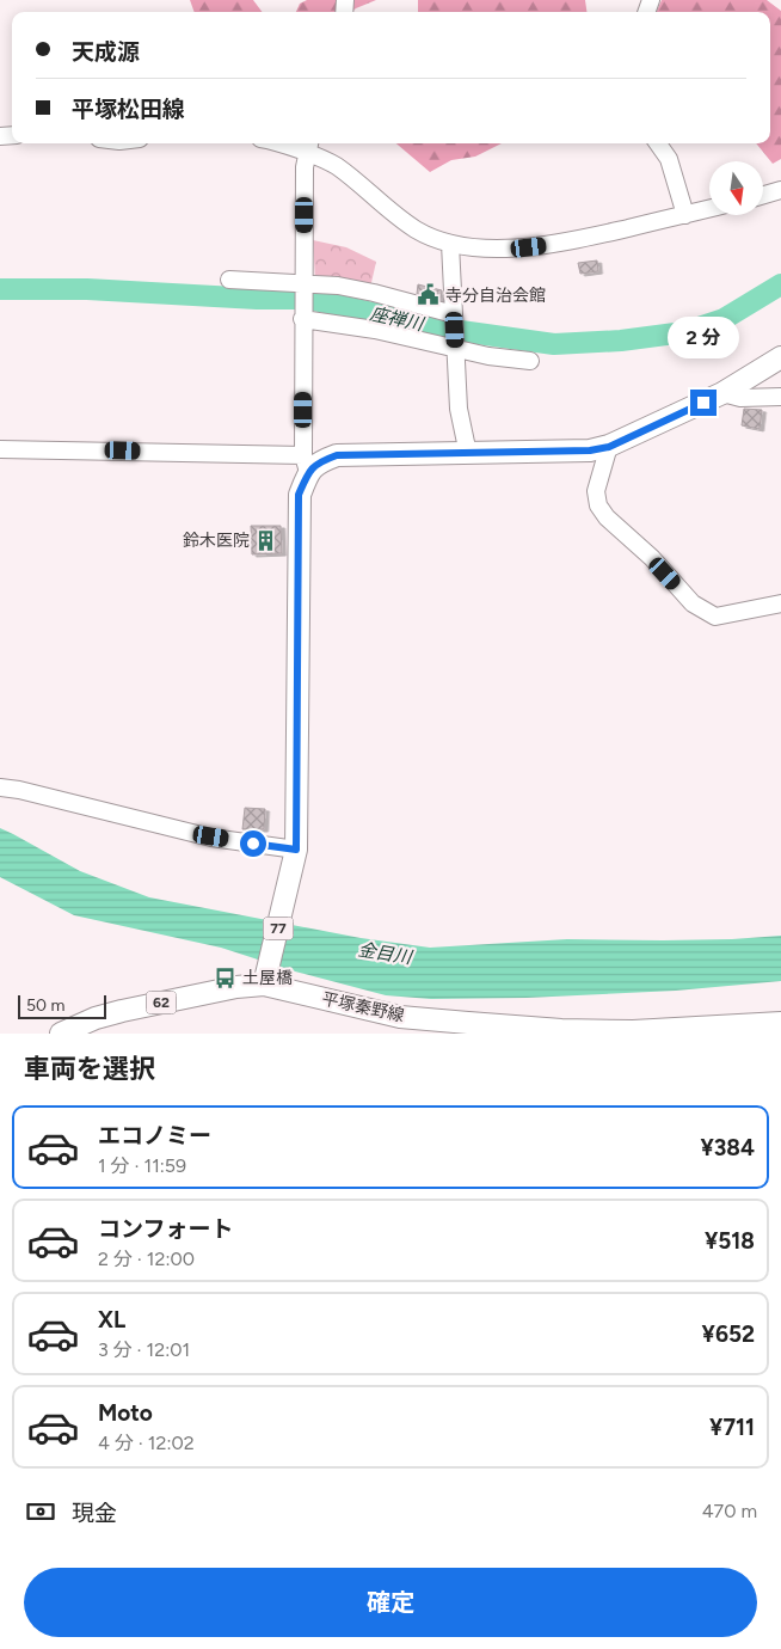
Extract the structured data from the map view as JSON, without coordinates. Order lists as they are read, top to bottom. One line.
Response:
{"streets":{"main road":["77","62","平塚秦野線"]},"crossings":[["77","平塚秦野線"]],"water":["座禅川","金目川"],"places":{"public building":["寺分自治会館"],"building":["鈴木医院"],"bus stop":["土屋橋"]},"scale_bar":"50 m","north":"bottom","page":{"banner":["天成源","平塚松田線"],"bubble":"2 分","scale":"50 m","heading":"車両を選択","list":[{"name":"エコノミー","note":"1 分 · 11:59","value":"¥384"},{"name":"コンフォート","note":"2 分 · 12:00","value":"¥518"},{"name":"XL","note":"3 分 · 12:01","value":"¥652"},{"name":"Moto","note":"4 分 · 12:02","value":"¥711"}],"pay":["現金","470 m"],"buttons":"確定"}}
